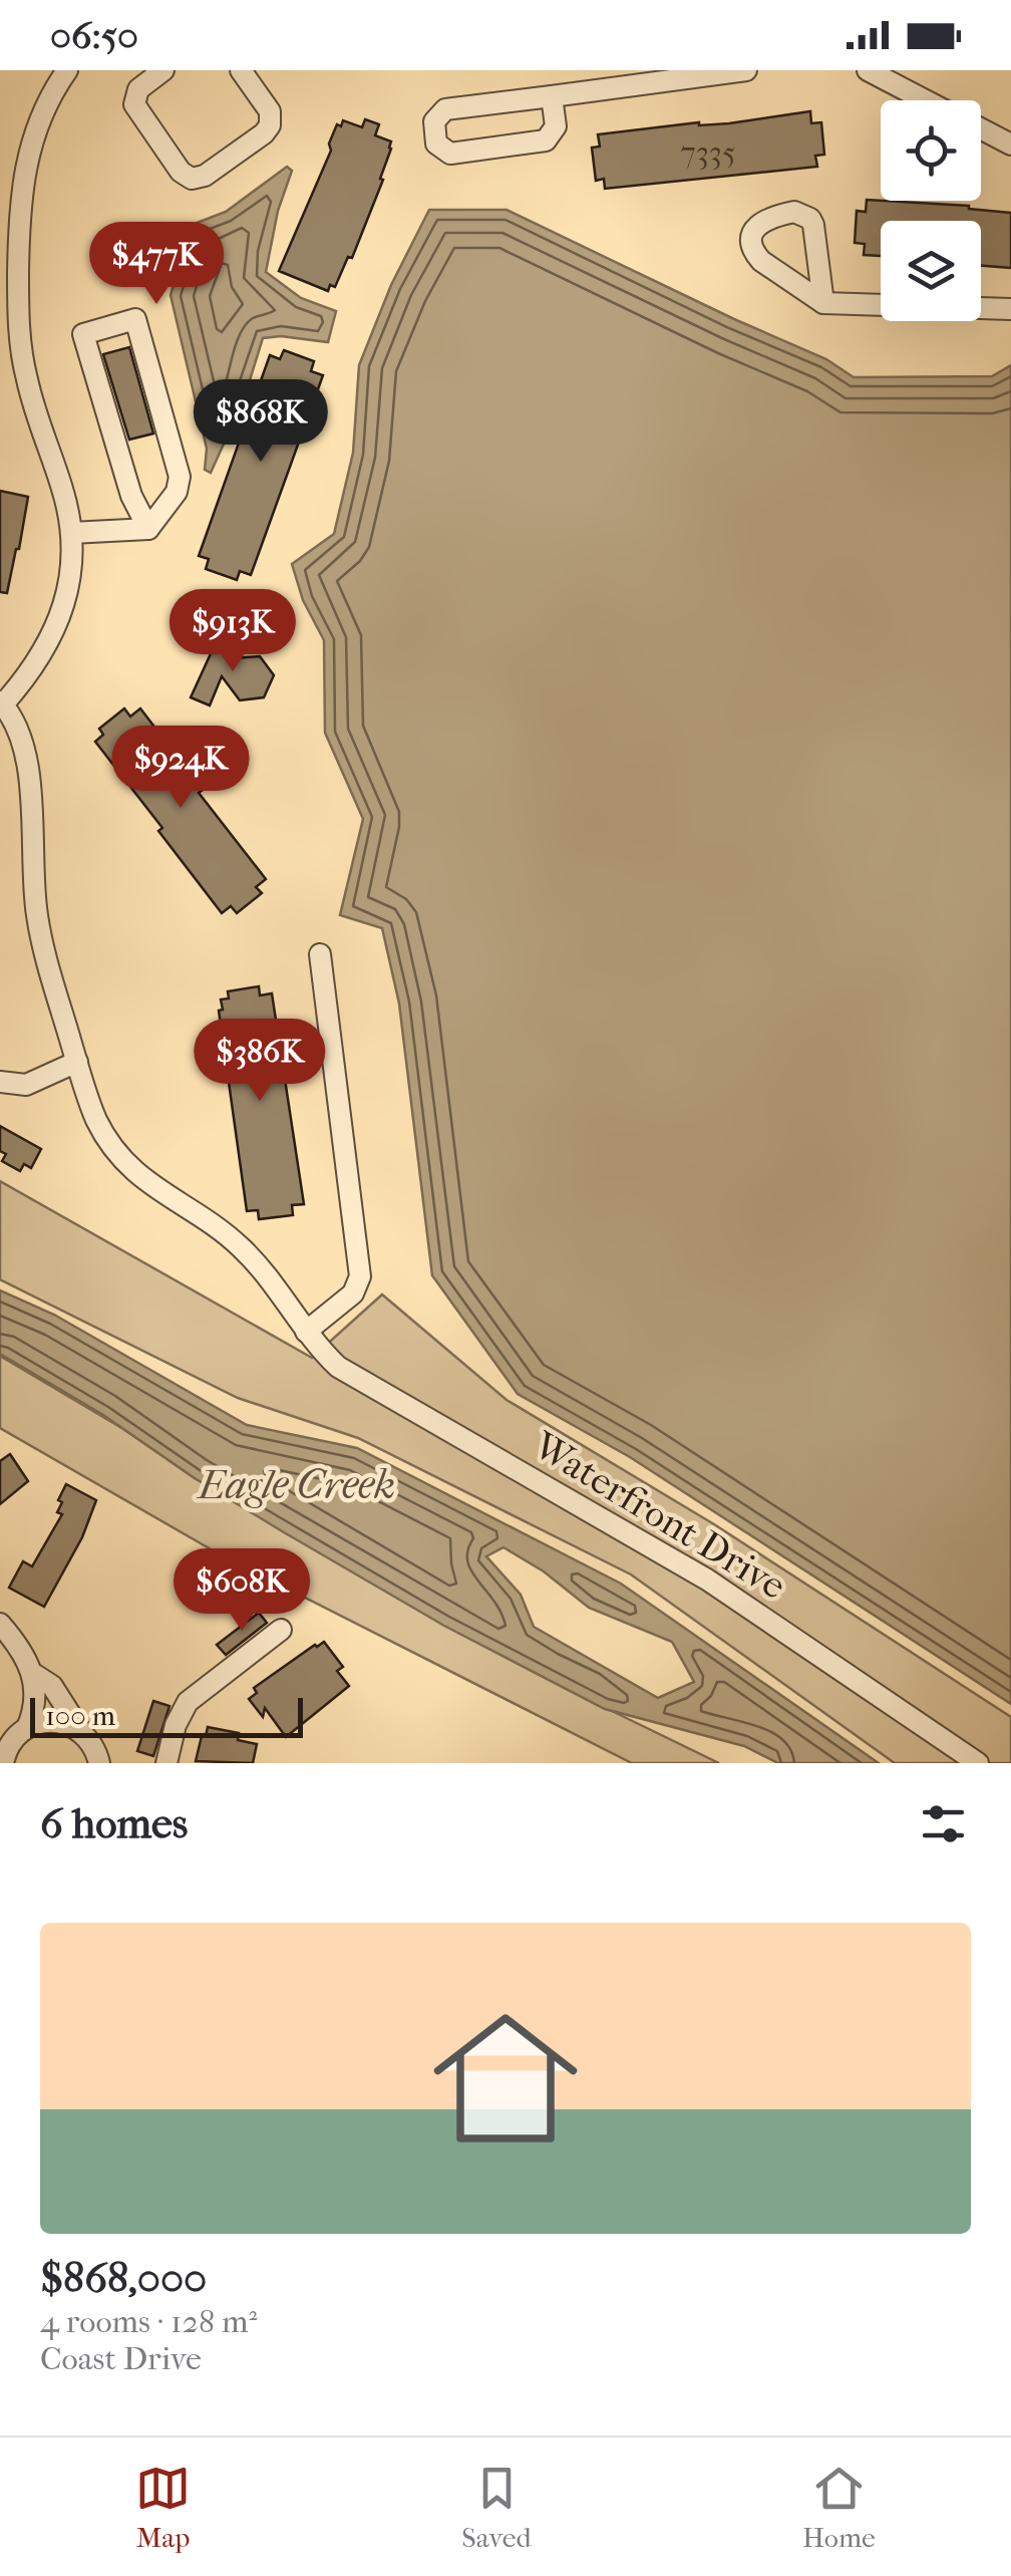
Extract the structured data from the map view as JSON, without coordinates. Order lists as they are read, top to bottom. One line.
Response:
{"streets":{"street":["Waterfront Drive"]},"water":["Eagle Creek"],"house_numbers":["7335"],"scale_bar":"100 m","page":{"status":"06:50","price":["$477K","$868K","$913K","$924K","$386K","$608K"],"scale":"100 m","heading":"6 homes","list":[{"name":"$868,000","note":"4 rooms · 128 m² · Coast Drive"}],"tabs":["Map","Saved","Home"]}}
